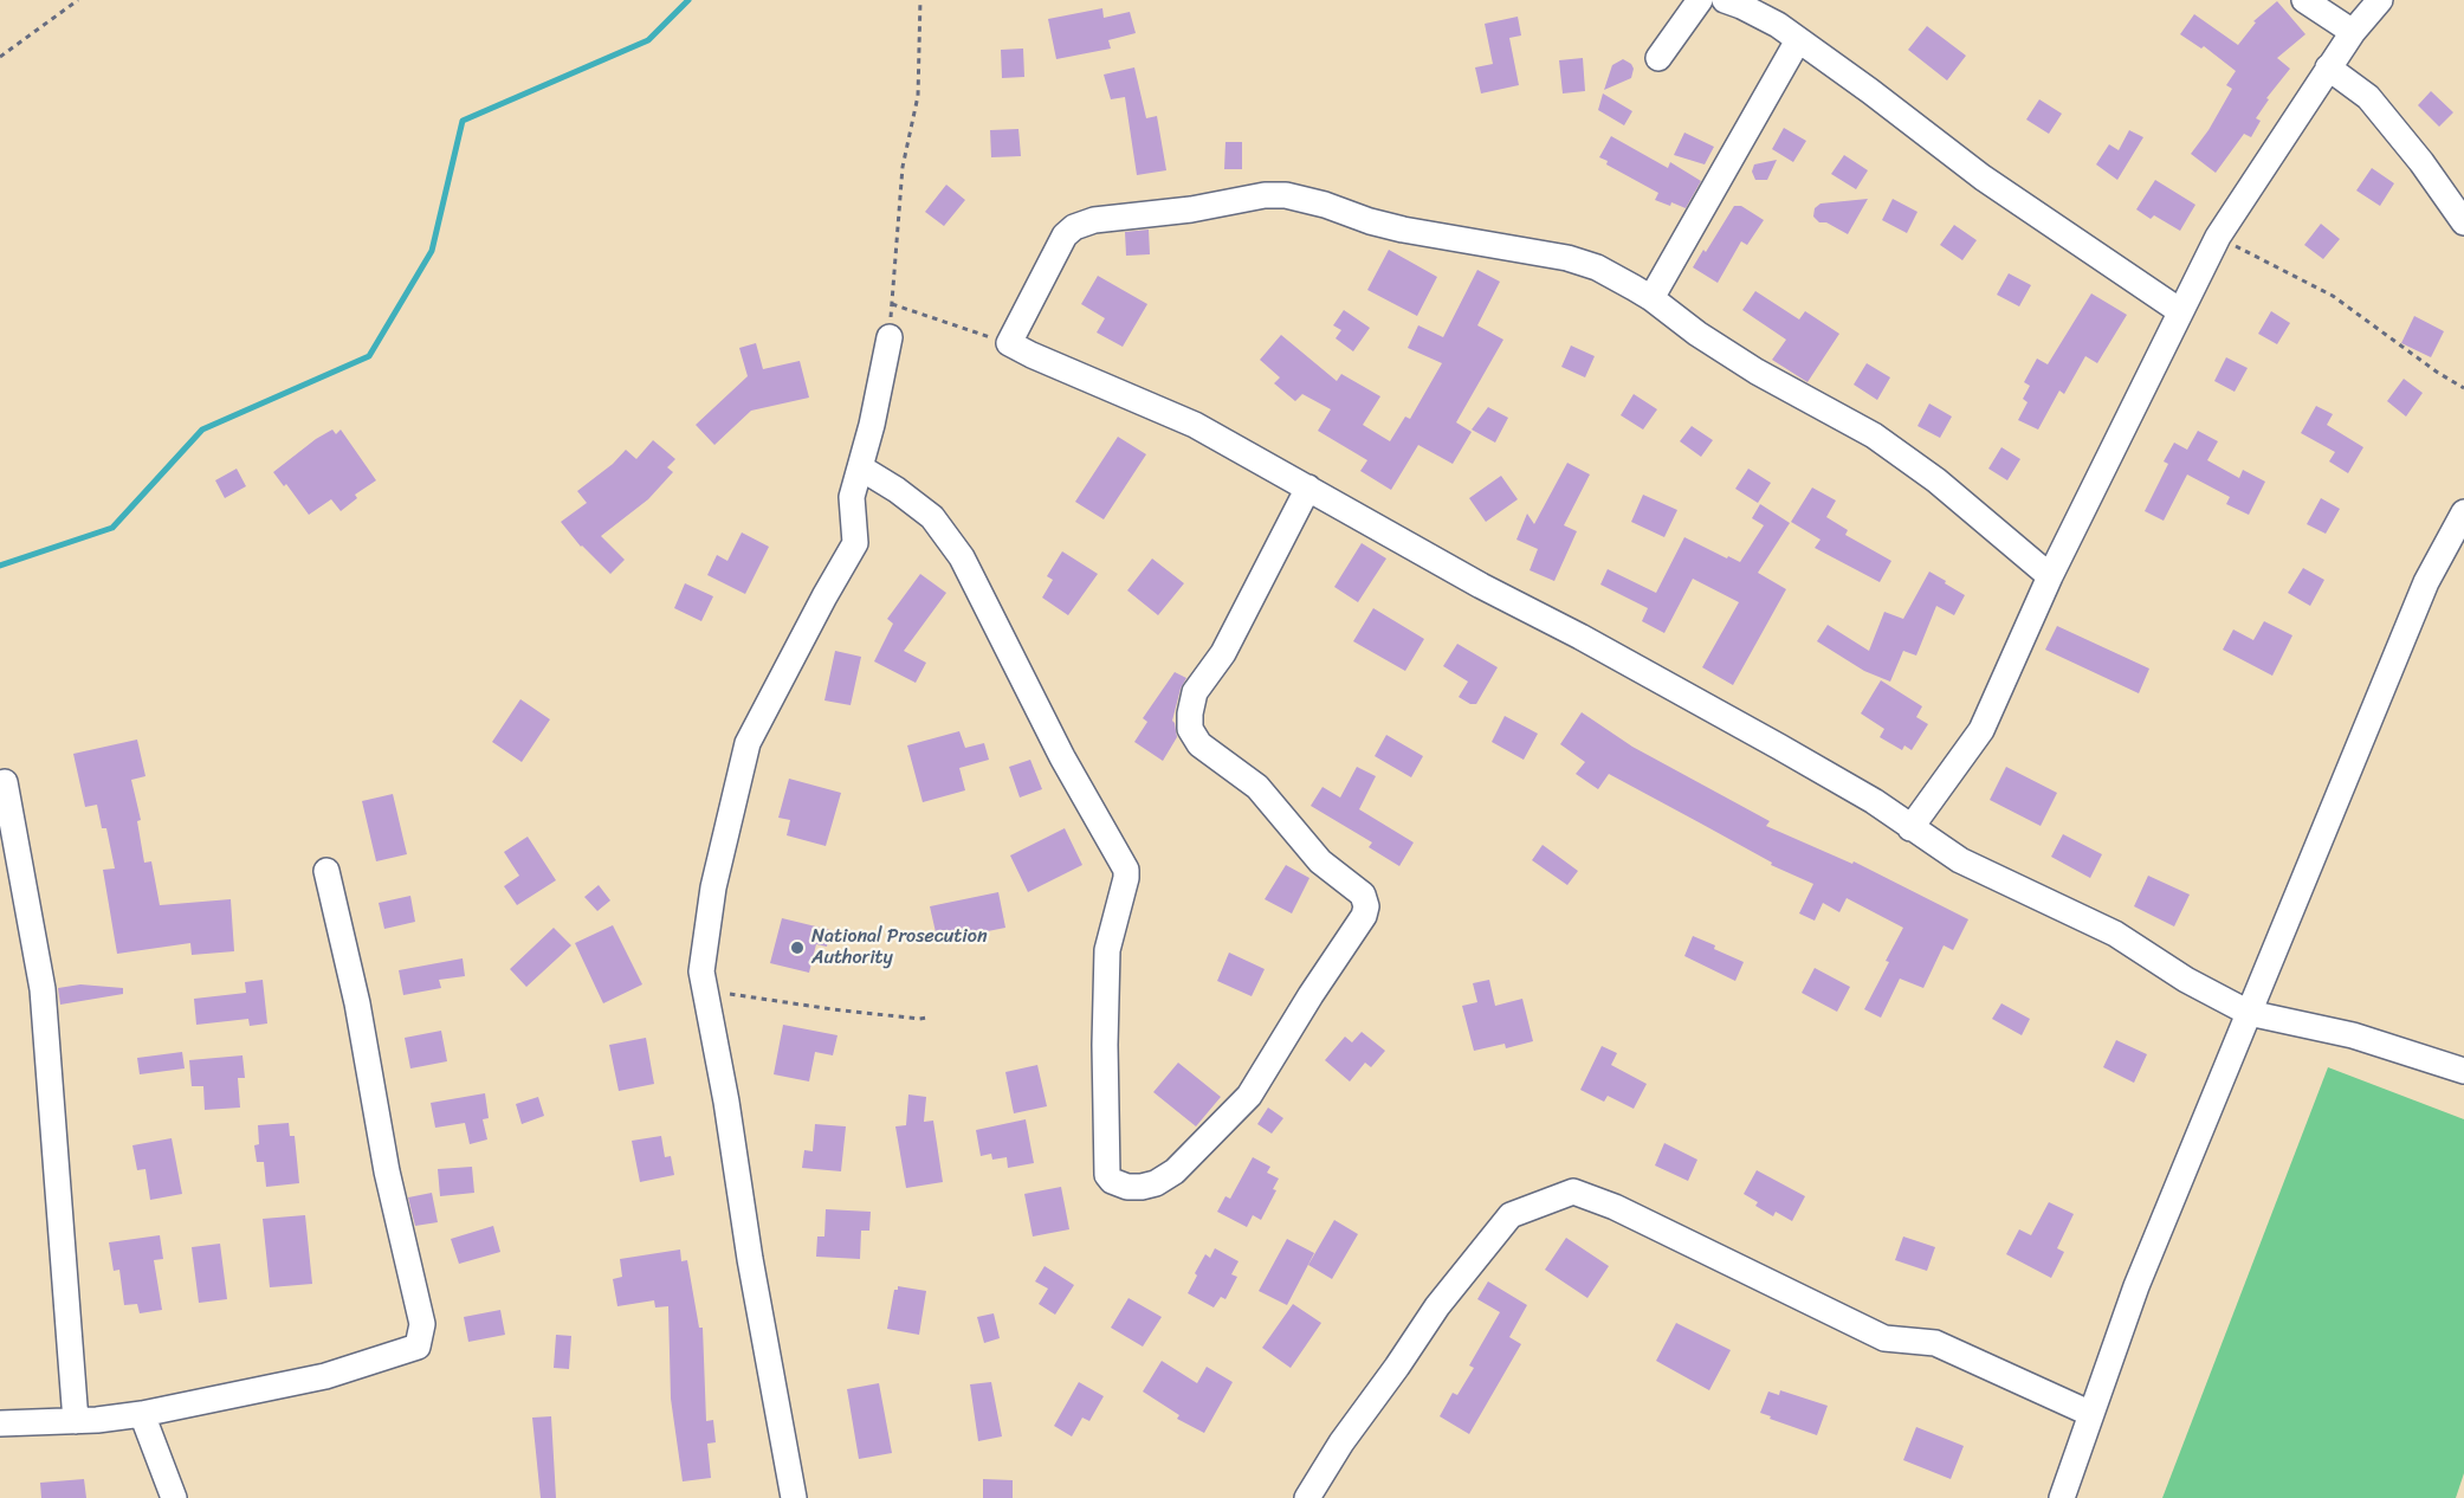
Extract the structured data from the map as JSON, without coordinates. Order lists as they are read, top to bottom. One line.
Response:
{"places":["National Prosecution Authority"]}
